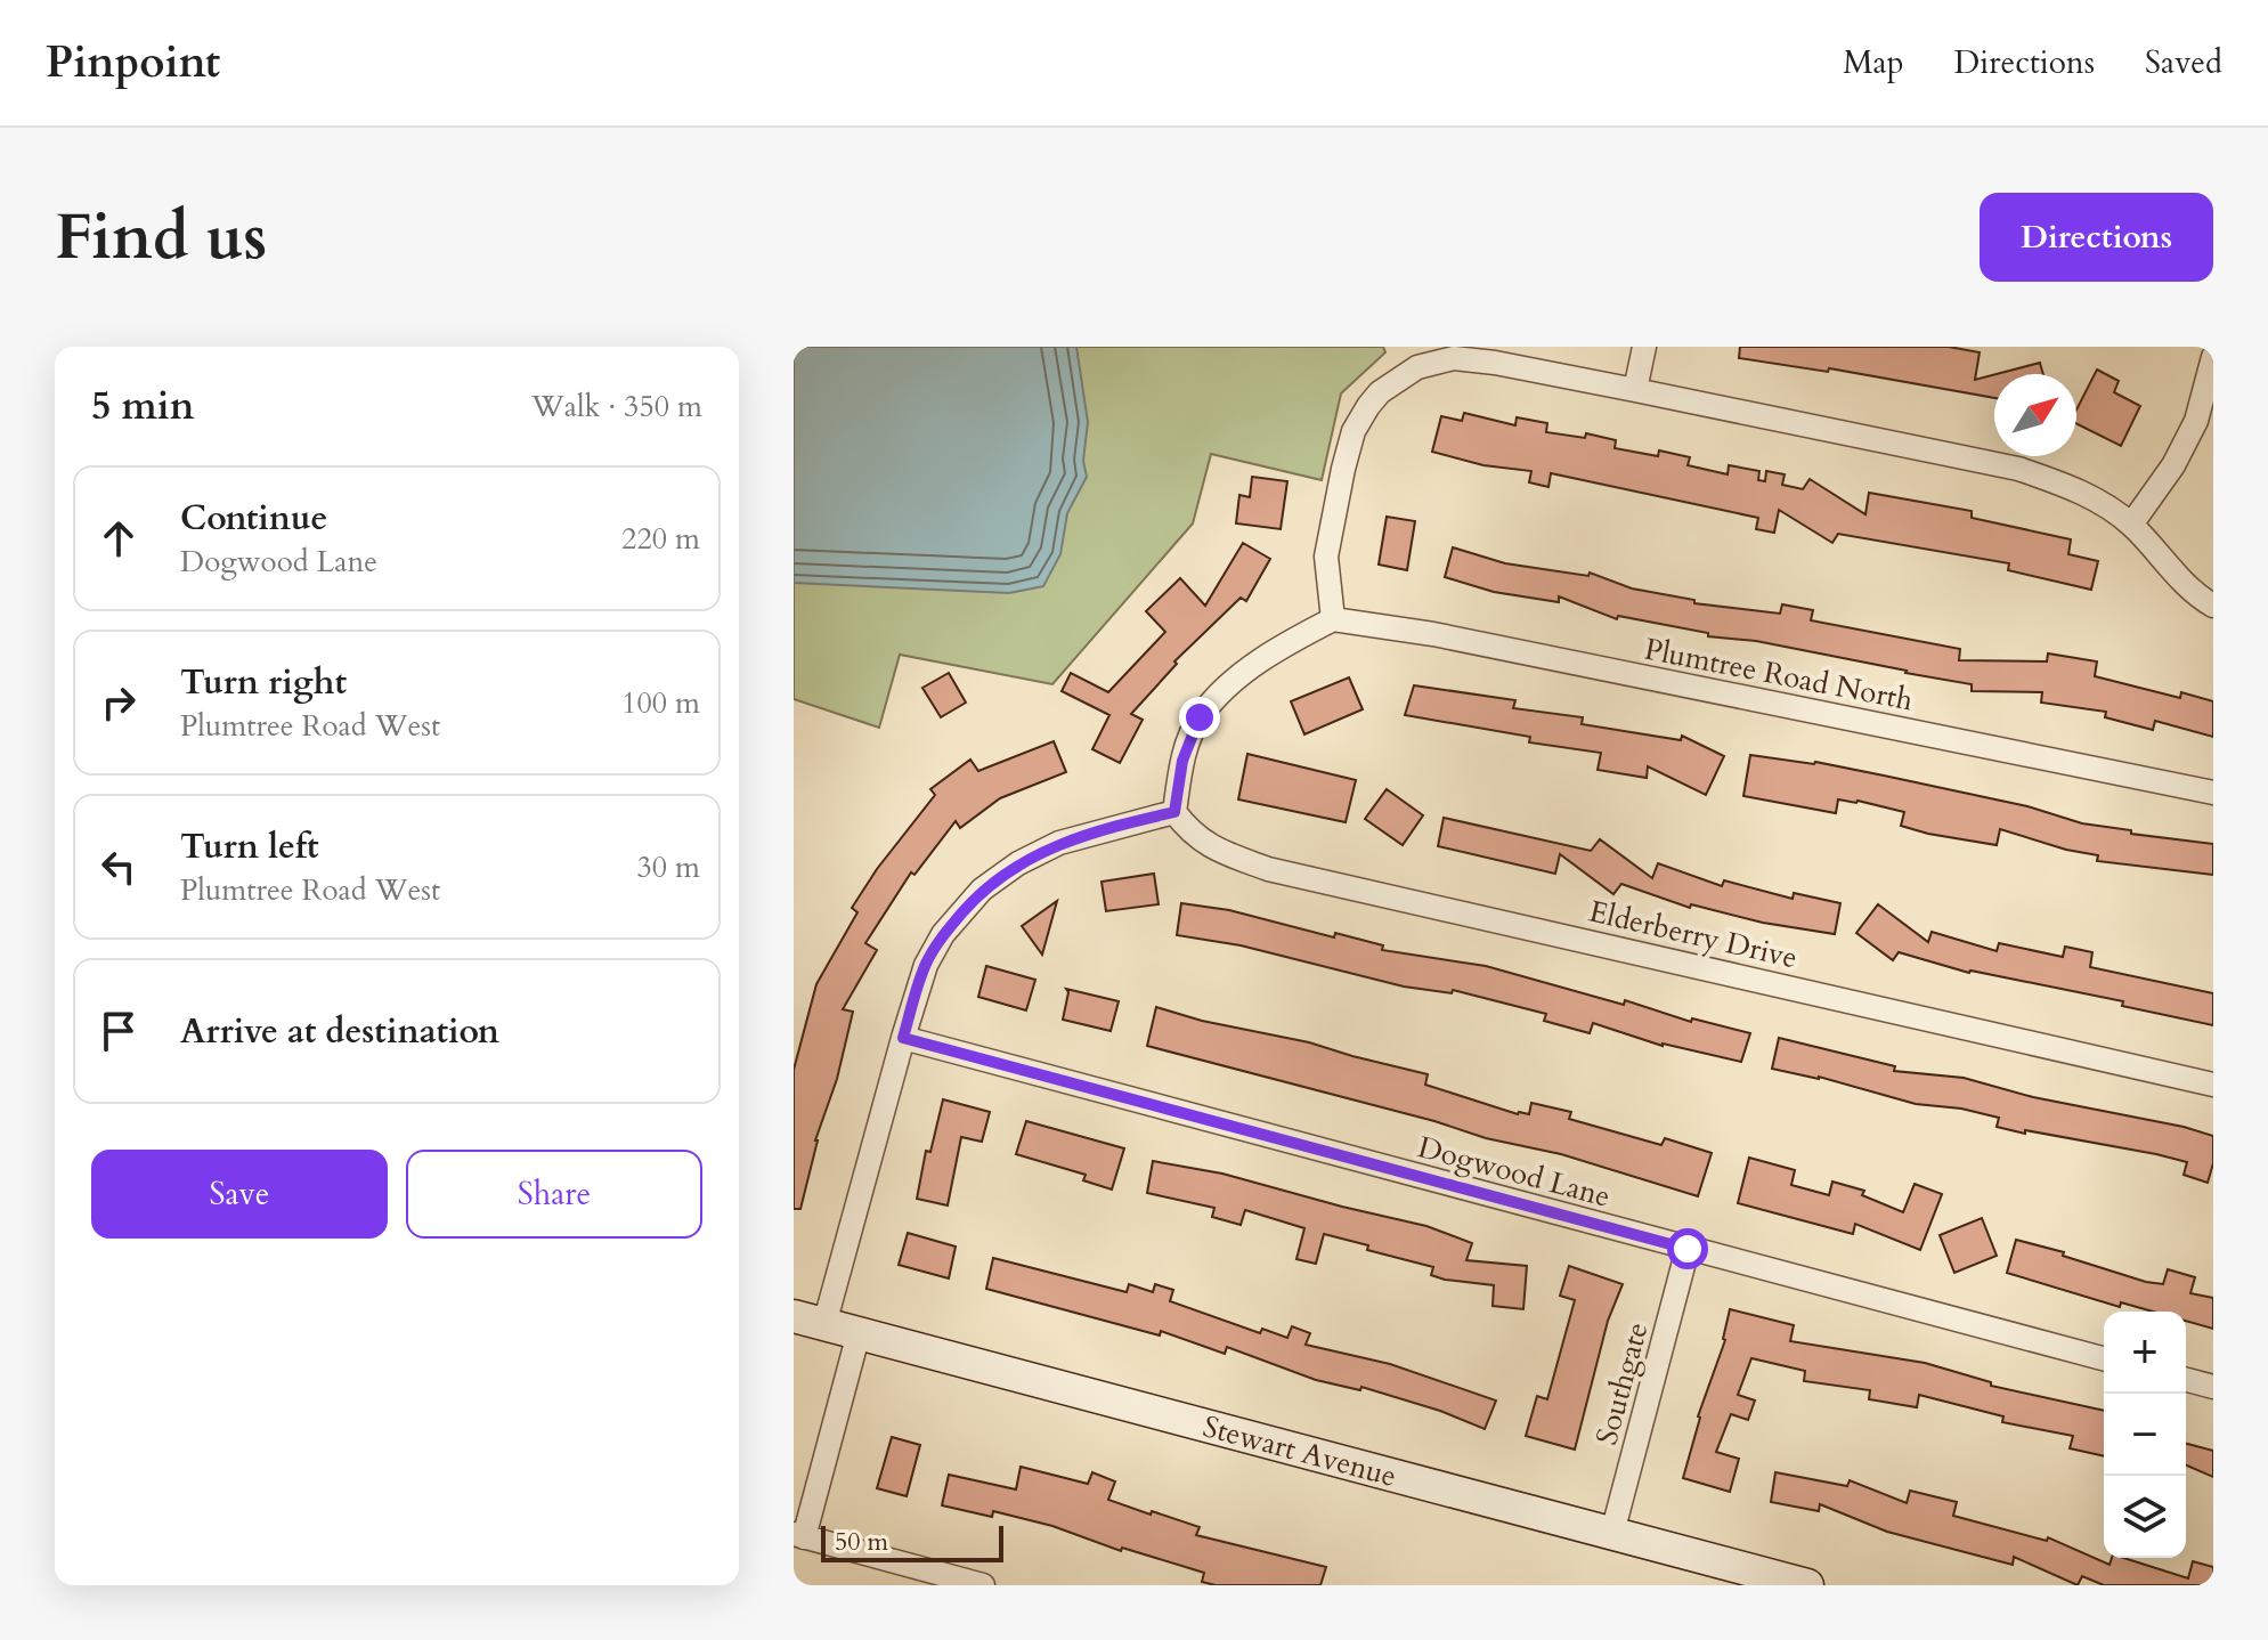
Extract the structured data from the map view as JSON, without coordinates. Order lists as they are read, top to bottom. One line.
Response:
{"streets":{"street":["Plumtree Road North","Elderberry Drive","Dogwood Lane","Southgate","Stewart Avenue"]},"crossings":[["Dogwood Lane","Southgate"],["Southgate","Stewart Avenue"]],"scale_bar":"50 m","north":"top right","page":{"header":"Pinpoint","nav":["Map","Directions","Saved"],"buttons":["Directions",["Save","Share"]],"title":"Find us","heading":["5 min","Walk · 350 m"],"list":[["Continue","Dogwood Lane","220 m"],["Turn right","Plumtree Road West","100 m"],["Turn left","Plumtree Road West","30 m"],"Arrive at destination"],"map_buttons":["+","−"],"scale":"50 m"}}
